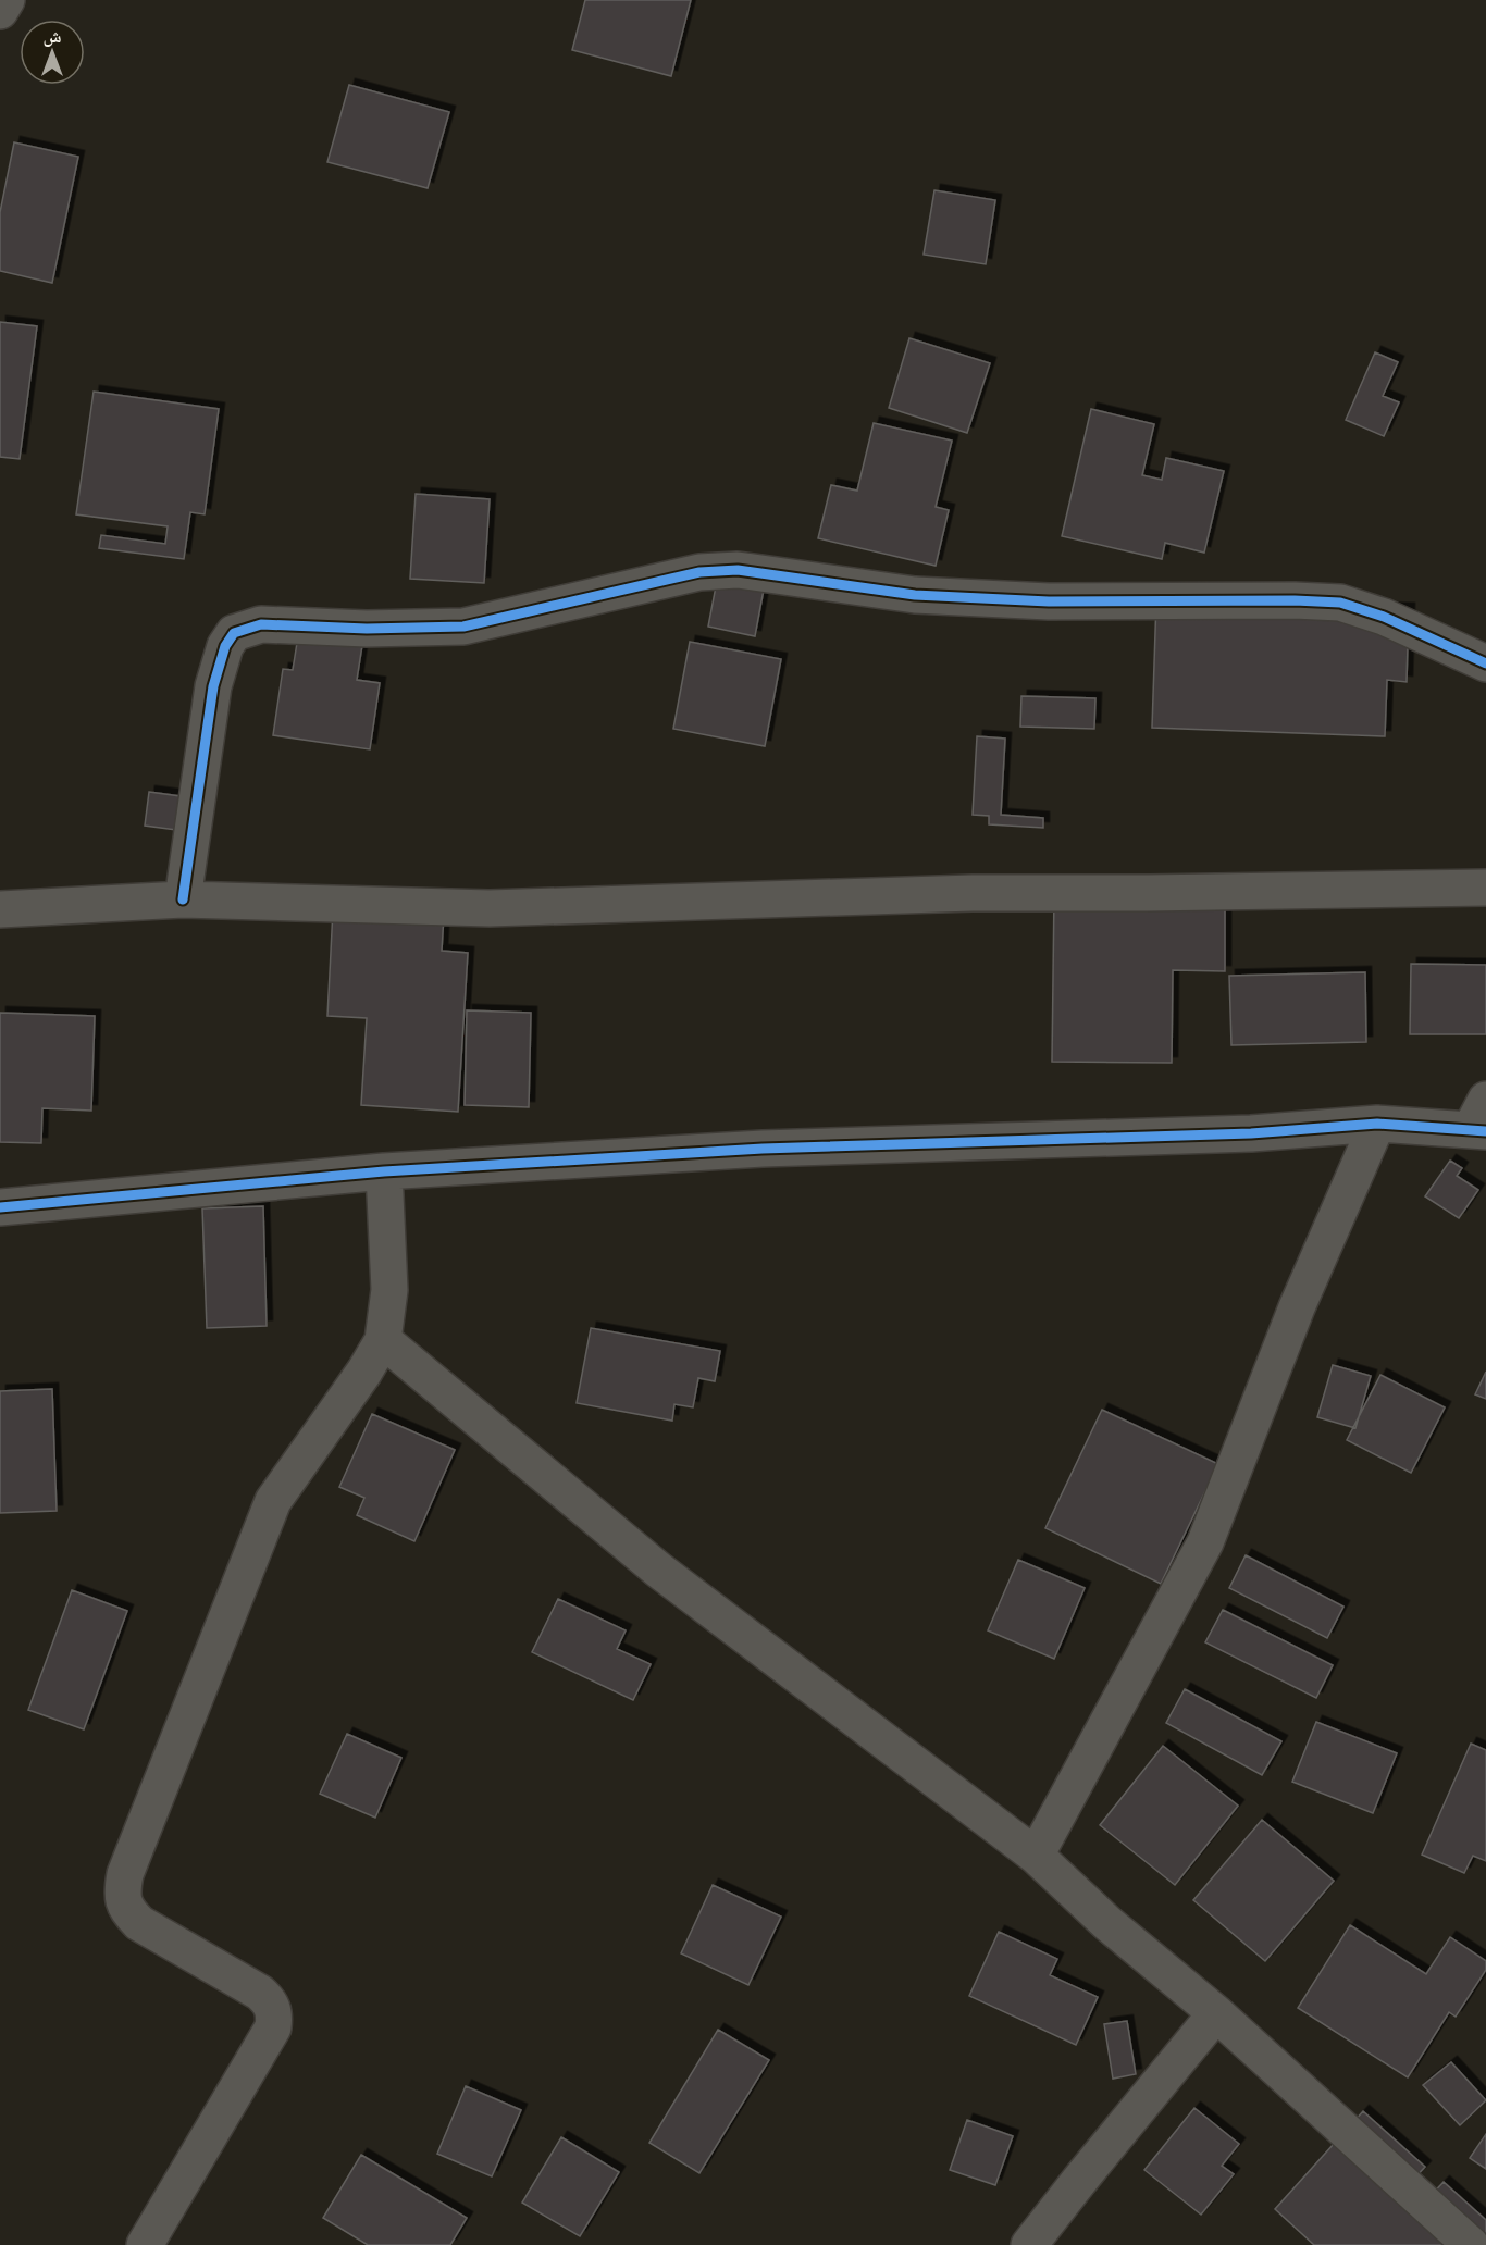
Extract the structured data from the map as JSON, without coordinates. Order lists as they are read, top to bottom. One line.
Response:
{"north":"top"}
